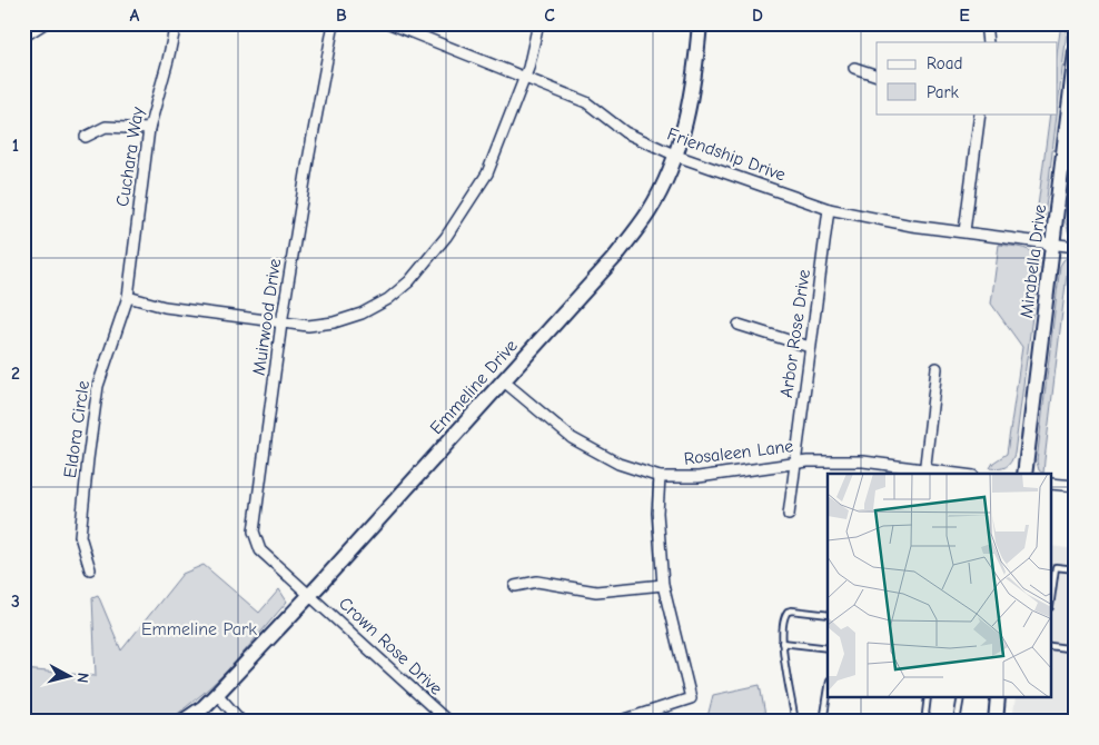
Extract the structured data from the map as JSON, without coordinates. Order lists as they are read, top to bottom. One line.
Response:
{"streets":{"street":["Friendship Drive","Cuchara Way","Mirabella Drive","Muirwood Drive","Arbor Rose Drive","Emmeline Drive","Eldora Circle","Rosaleen Lane","Crown Rose Drive"]},"crossings":[["Friendship Drive","Mirabella Drive"],["Friendship Drive","Arbor Rose Drive"],["Friendship Drive","Emmeline Drive"],["Cuchara Way","Eldora Circle"],["Muirwood Drive","Emmeline Drive"],["Muirwood Drive","Crown Rose Drive"],["Arbor Rose Drive","Rosaleen Lane"],["Emmeline Drive","Rosaleen Lane"],["Emmeline Drive","Crown Rose Drive"]],"parks":["Emmeline Park"],"legend":["Road","Park"],"north":"right","grid":{"columns":["A","B","C","D","E"],"rows":["1","2","3"]}}
